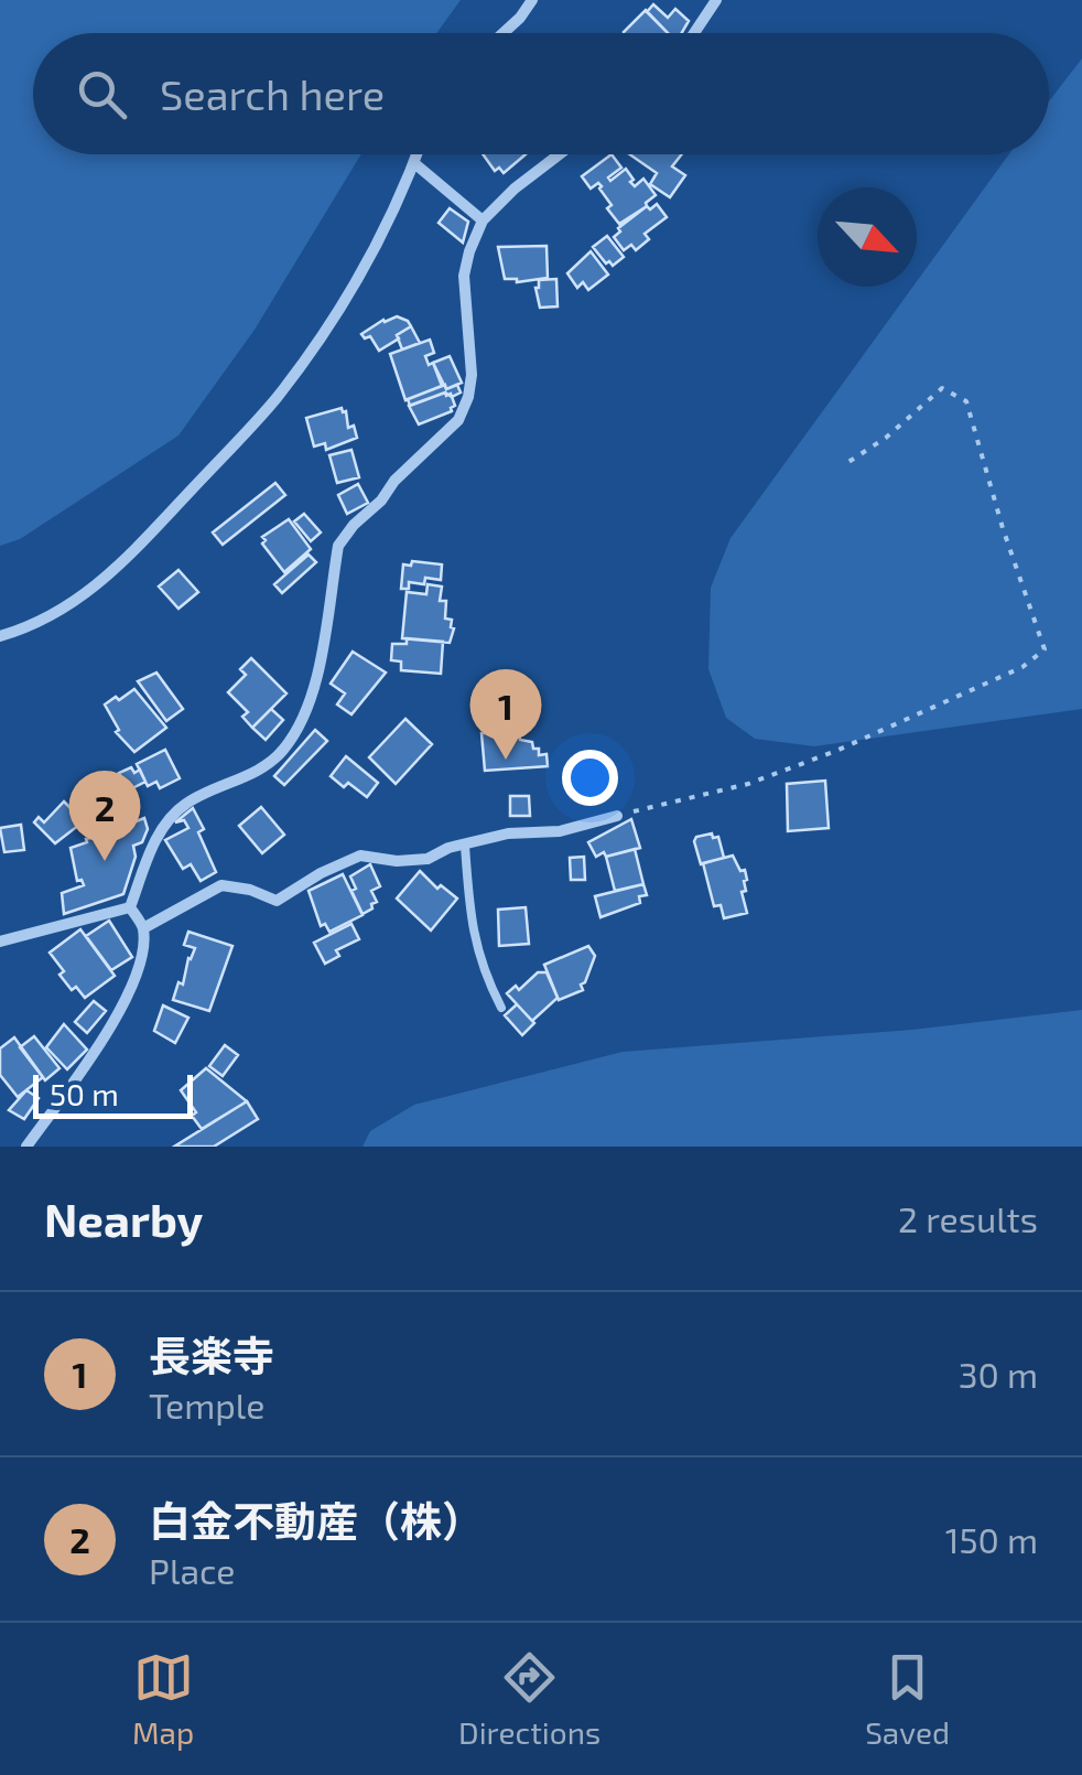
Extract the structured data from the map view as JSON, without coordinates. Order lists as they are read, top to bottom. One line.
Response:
{"scale_bar":"50 m","north":"bottom right","page":{"search":"Search here","pins":["1","2"],"scale":"50 m","heading":["Nearby","2 results"],"list":[{"mark":"1","name":"長楽寺","note":"Temple","value":"30 m"},{"mark":"2","name":"白金不動産（株）","note":"Place","value":"150 m"}],"nav":["Map","Directions","Saved"]}}
